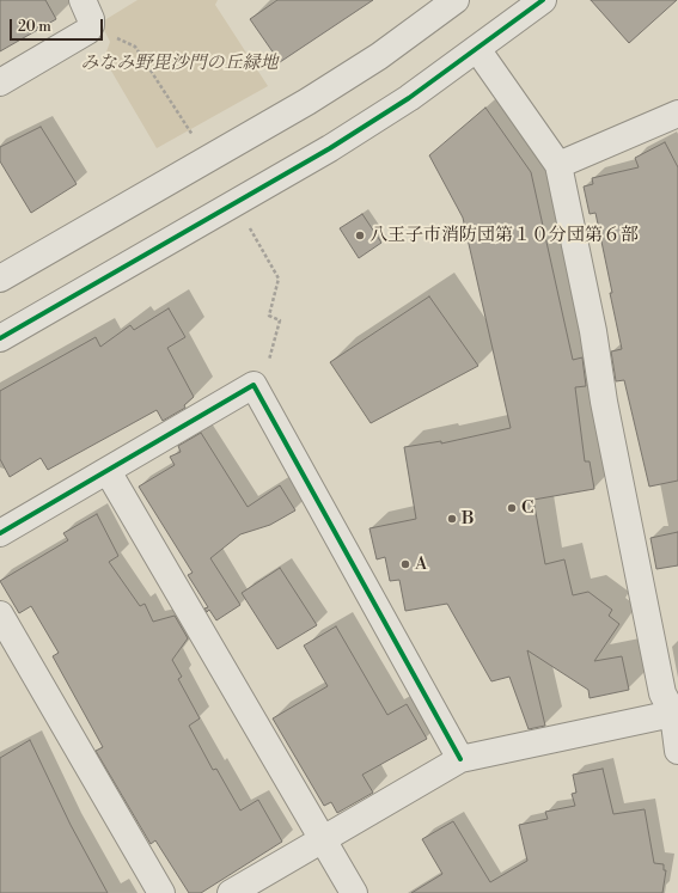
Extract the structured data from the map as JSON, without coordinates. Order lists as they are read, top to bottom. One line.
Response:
{"parks":["みなみ野毘沙門の丘緑地"],"places":["八王子市消防団第１０分団第６部","C","B","A"],"scale_bar":"20 m"}
